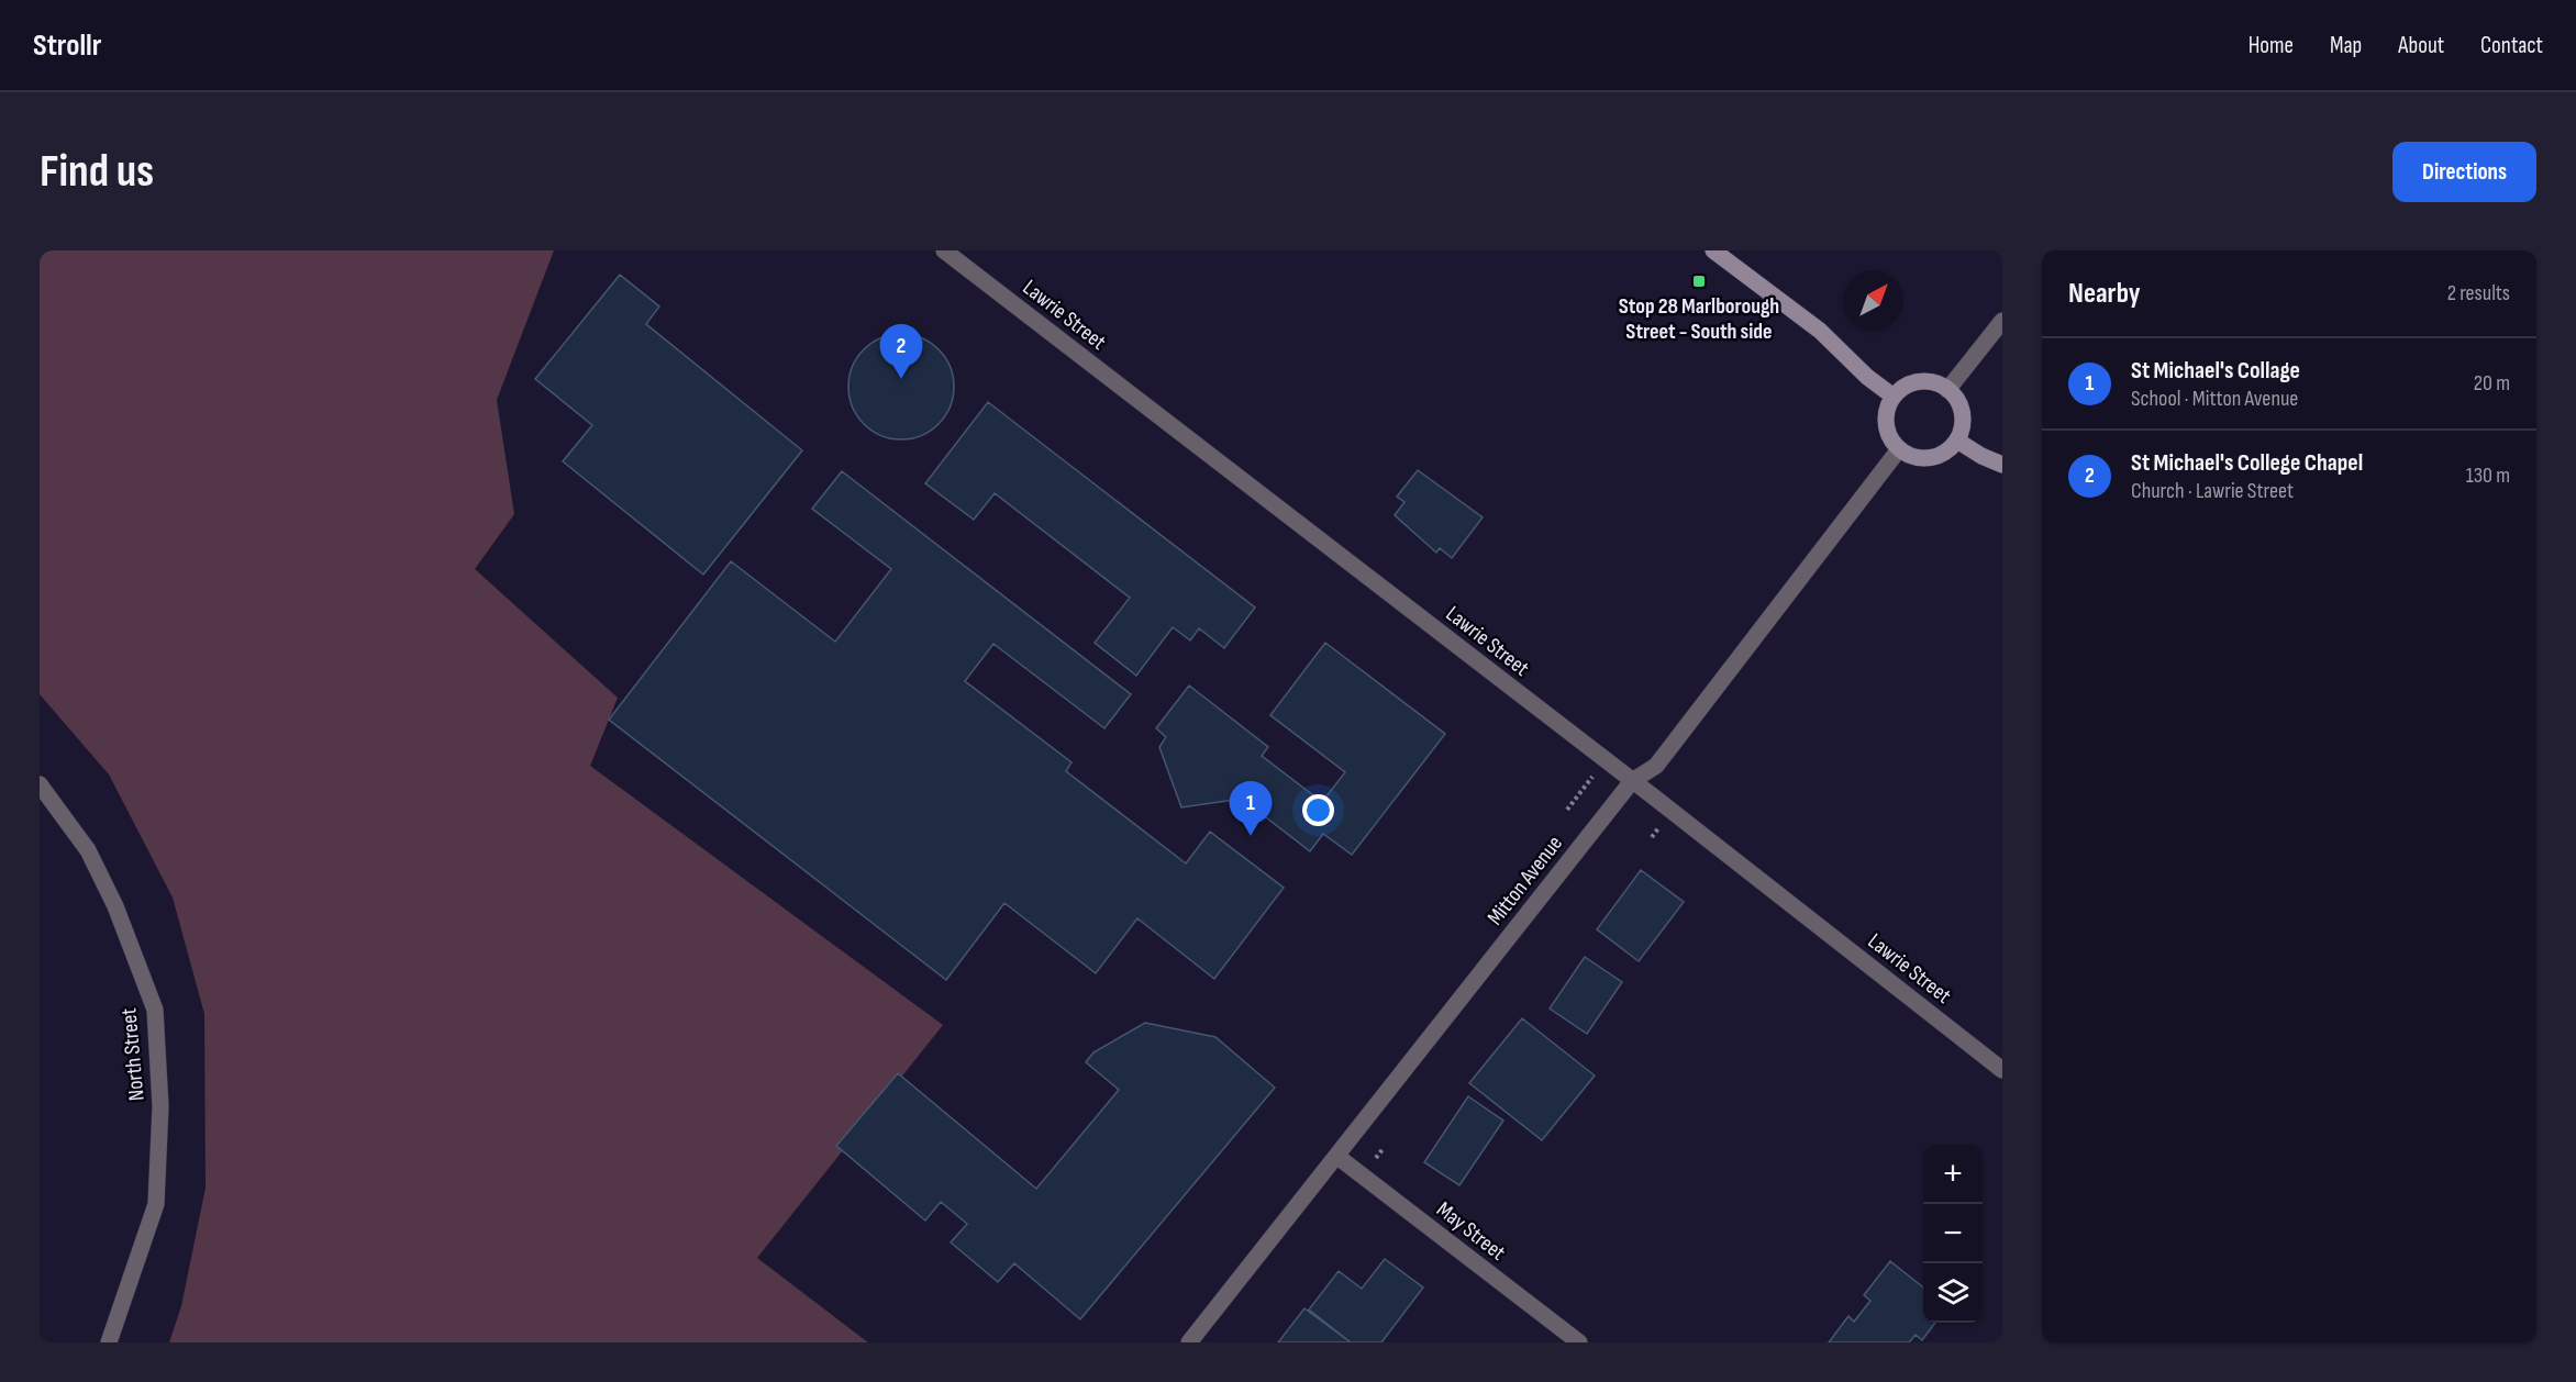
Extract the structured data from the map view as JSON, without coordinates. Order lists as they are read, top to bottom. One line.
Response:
{"streets":{"street":["Lawrie Street","Mitton Avenue","North Street","May Street"]},"crossings":[["Lawrie Street","Mitton Avenue"],["Mitton Avenue","May Street"]],"places":{"transit":["Stop 28 Marlborough Street - South side"]},"north":"top right","page":{"header":"Strollr","nav":["Home","Map","About","Contact"],"buttons":"Directions","title":"Find us","heading":["Nearby","2 results"],"pins":["2","1"],"list":[{"mark":"1","name":"St Michael's Collage","note":"School · Mitton Avenue","value":"20 m"},{"mark":"2","name":"St Michael's College Chapel","note":"Church · Lawrie Street","value":"130 m"}],"map_buttons":["+","−"]}}
